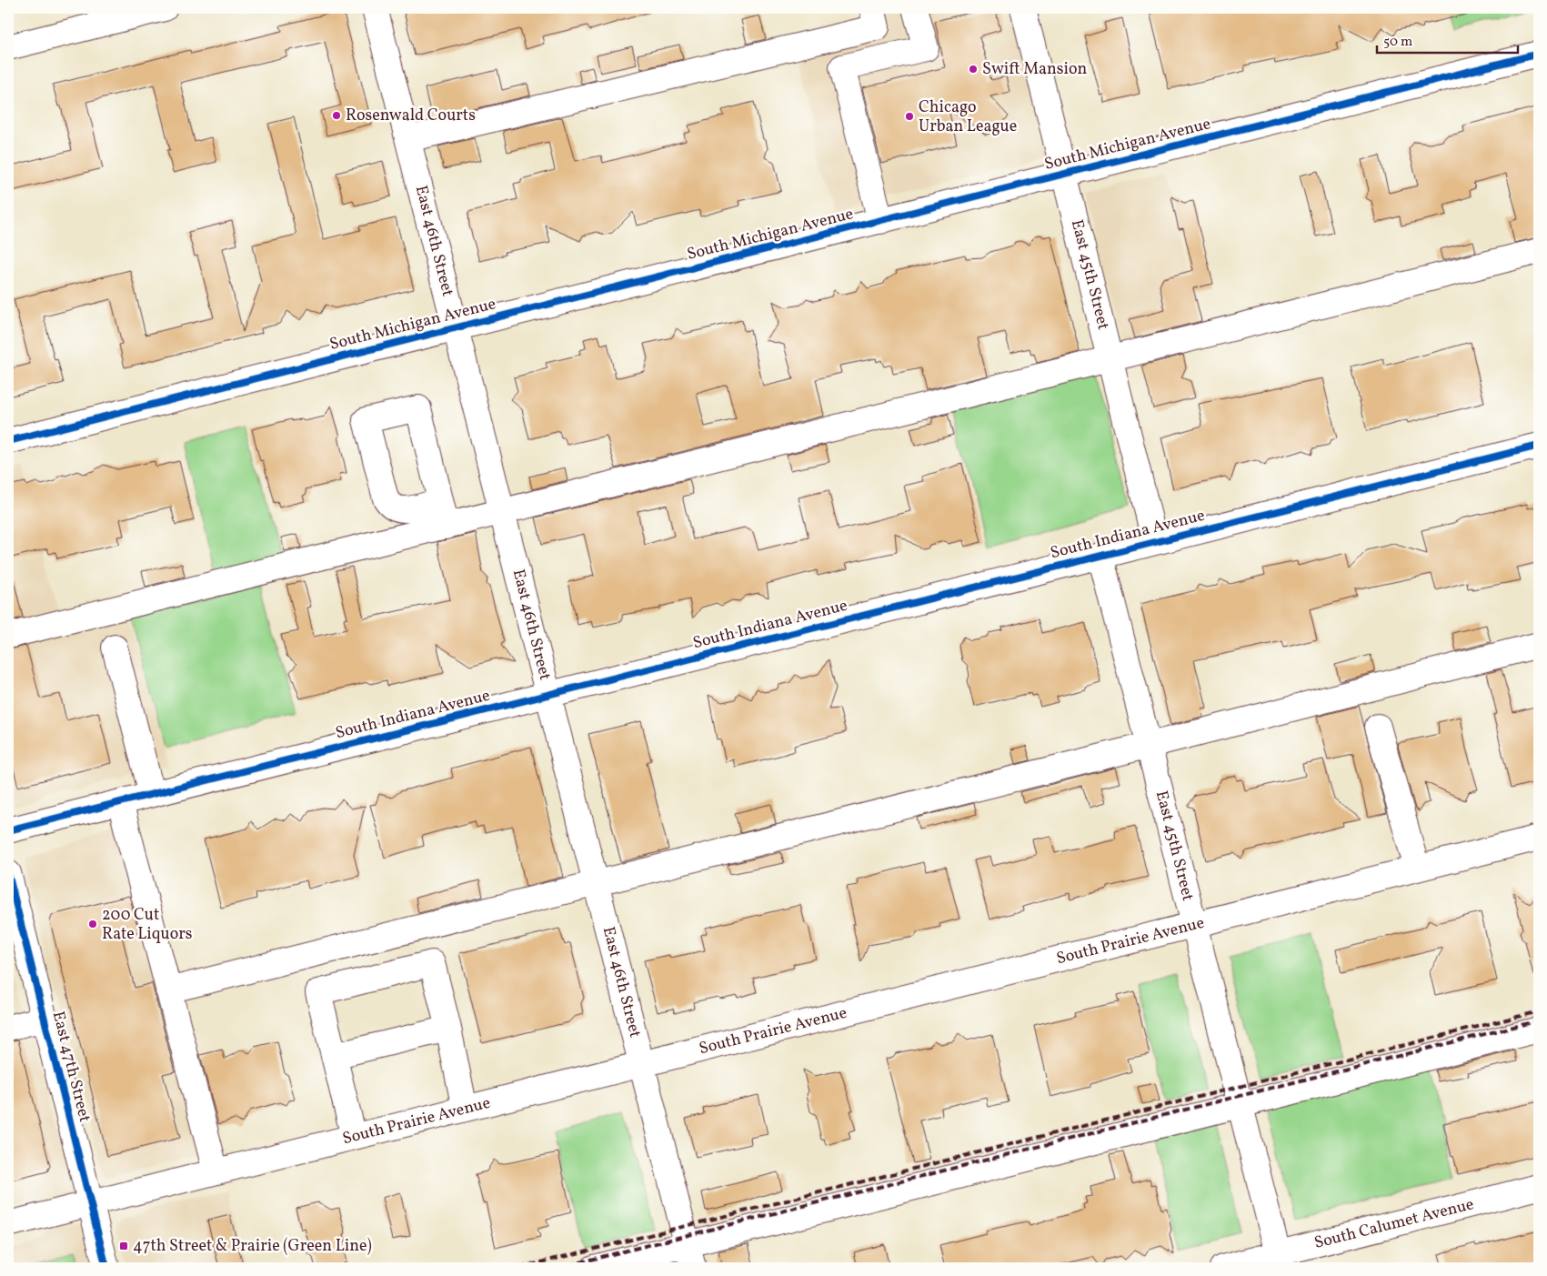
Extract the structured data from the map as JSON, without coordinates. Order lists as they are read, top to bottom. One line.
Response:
{"streets":{"street":["South Michigan Avenue","East 46th Street","East 45th Street","South Indiana Avenue","South Prairie Avenue","East 47th Street","South Calumet Avenue"]},"crossings":[["South Michigan Avenue","East 46th Street"],["South Michigan Avenue","East 45th Street"],["East 46th Street","South Indiana Avenue"],["East 46th Street","South Prairie Avenue"],["East 45th Street","South Indiana Avenue"],["East 45th Street","South Prairie Avenue"],["East 45th Street","South Calumet Avenue"],["South Prairie Avenue","East 47th Street"]],"places":{"other":["Swift Mansion","Rosenwald Courts","Chicago Urban League","200 Cut Rate Liquors"],"transit":["47th Street & Prairie (Green Line)"]},"scale_bar":"50 m"}
